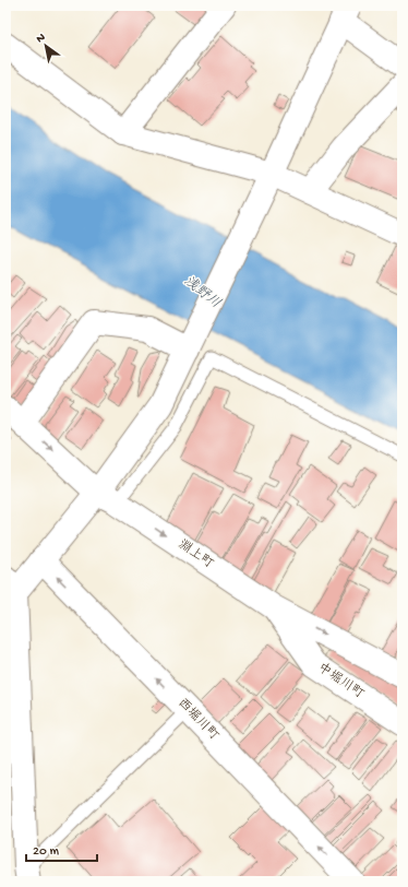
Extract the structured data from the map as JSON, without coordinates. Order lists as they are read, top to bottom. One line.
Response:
{"streets":{"street":["淵上町","中堀川町","西堀川町"]},"crossings":[["淵上町","中堀川町"]],"one_way":["淵上町","西堀川町"],"water":["浅野川"],"scale_bar":"20 m","north":"top left"}
